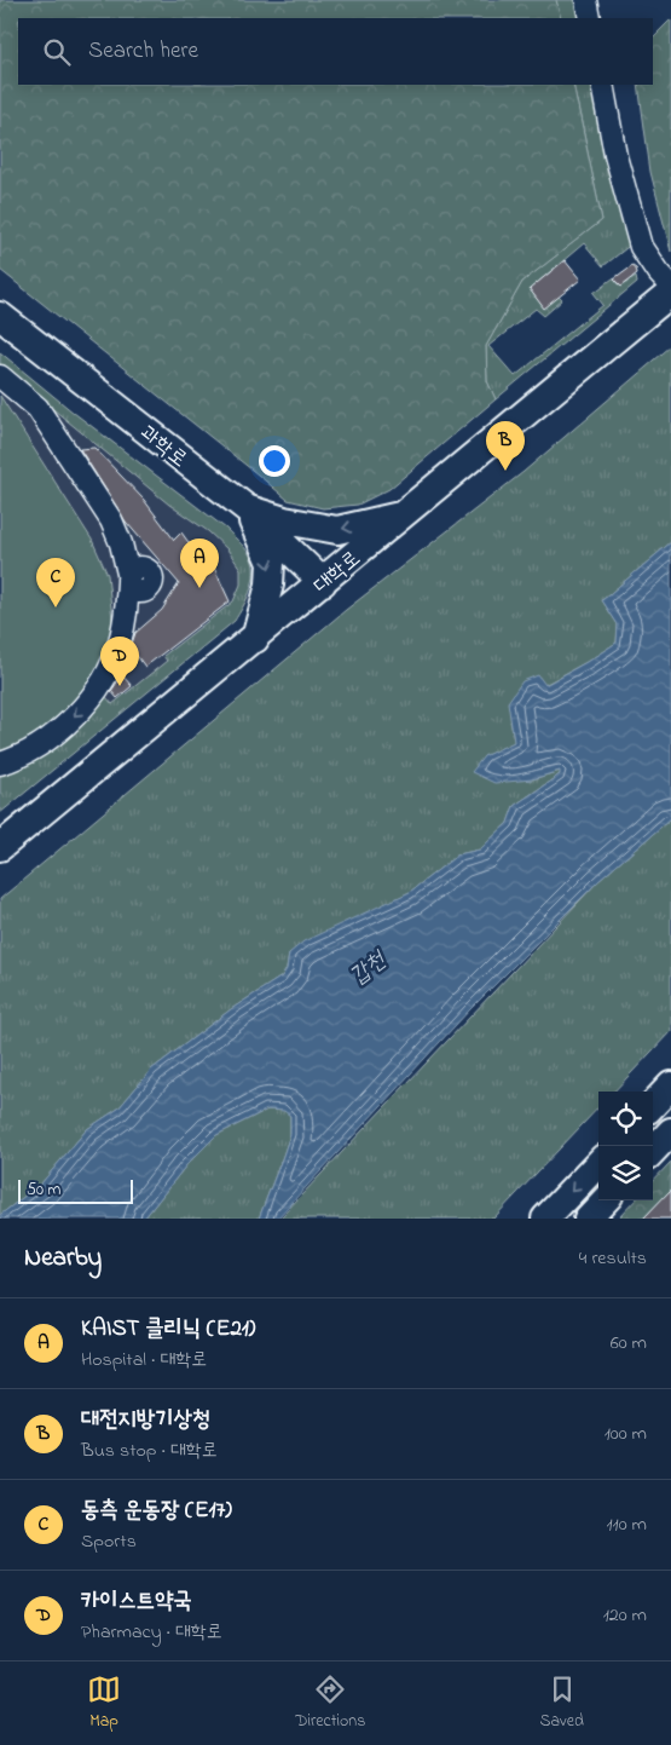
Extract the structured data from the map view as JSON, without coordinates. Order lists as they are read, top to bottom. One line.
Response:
{"streets":{"main road":["과학로","대학로"]},"crossings":[["과학로","대학로"]],"water":["갑천"],"scale_bar":"50 m","page":{"search":"Search here","pins":["B","A","C","D"],"scale":"50 m","heading":["Nearby","4 results"],"list":[{"mark":"A","name":"KAIST 클리닉 (E21)","note":"Hospital · 대학로","value":"60 m"},{"mark":"B","name":"대전지방기상청","note":"Bus stop · 대학로","value":"100 m"},{"mark":"C","name":"동측 운동장 (E17)","note":"Sports","value":"110 m"},{"mark":"D","name":"카이스트약국","note":"Pharmacy · 대학로","value":"120 m"}],"nav":["Map","Directions","Saved"]}}
